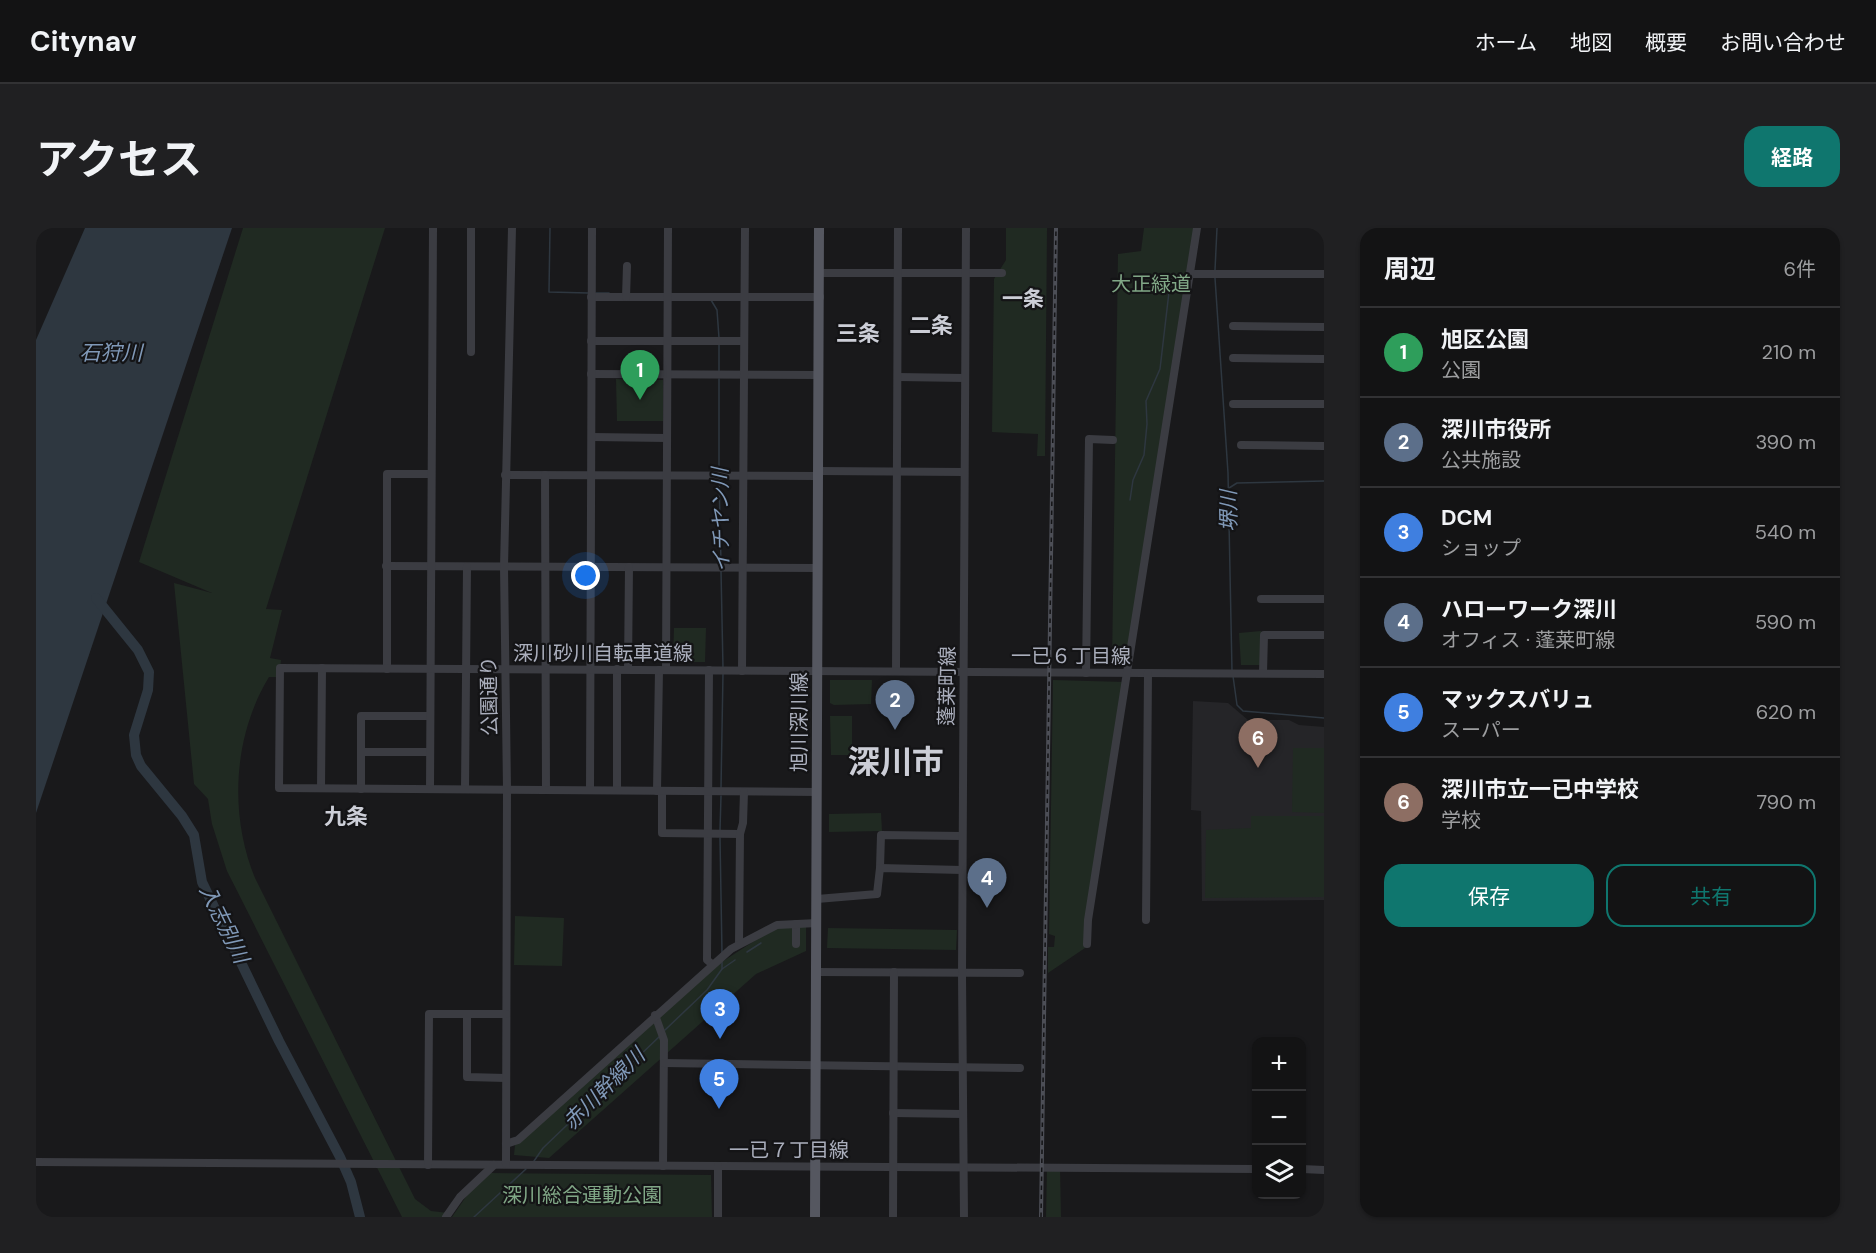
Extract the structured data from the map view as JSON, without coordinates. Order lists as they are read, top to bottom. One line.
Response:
{"streets":{"main road":["旭川深川線"],"street":["深川砂川自転車道線","一已６丁目線","蓬莱町線","公園通り","一已７丁目線"]},"crossings":[["深川砂川自転車道線","一已６丁目線"],["深川砂川自転車道線","公園通り"],["深川砂川自転車道線","旭川深川線"],["一已６丁目線","蓬莱町線"],["一已６丁目線","旭川深川線"],["蓬莱町線","一已７丁目線"],["公園通り","一已７丁目線"],["旭川深川線","一已７丁目線"]],"districts":["一条","二条","三条","深川市","九条"],"water":["石狩川","堺川","イチヤン川","入志別川","赤川幹線川"],"parks":["大正緑道","深川総合運動公園"],"page":{"header":"Citynav","nav":["ホーム","地図","概要","お問い合わせ"],"title":"アクセス","buttons":["経路",["保存","共有"]],"heading":["周辺","6件"],"list":[{"mark":"1","name":"旭区公園","note":"公園","value":"210 m"},{"mark":"2","name":"深川市役所","note":"公共施設","value":"390 m"},{"mark":"3","name":"DCM","note":"ショップ","value":"540 m"},{"mark":"4","name":"ハローワーク深川","note":"オフィス · 蓬莱町線","value":"590 m"},{"mark":"5","name":"マックスバリュ","note":"スーパー","value":"620 m"},{"mark":"6","name":"深川市立一已中学校","note":"学校","value":"790 m"}],"pins":["1","2","6","4","3","5"],"map_buttons":["+","−"]}}
